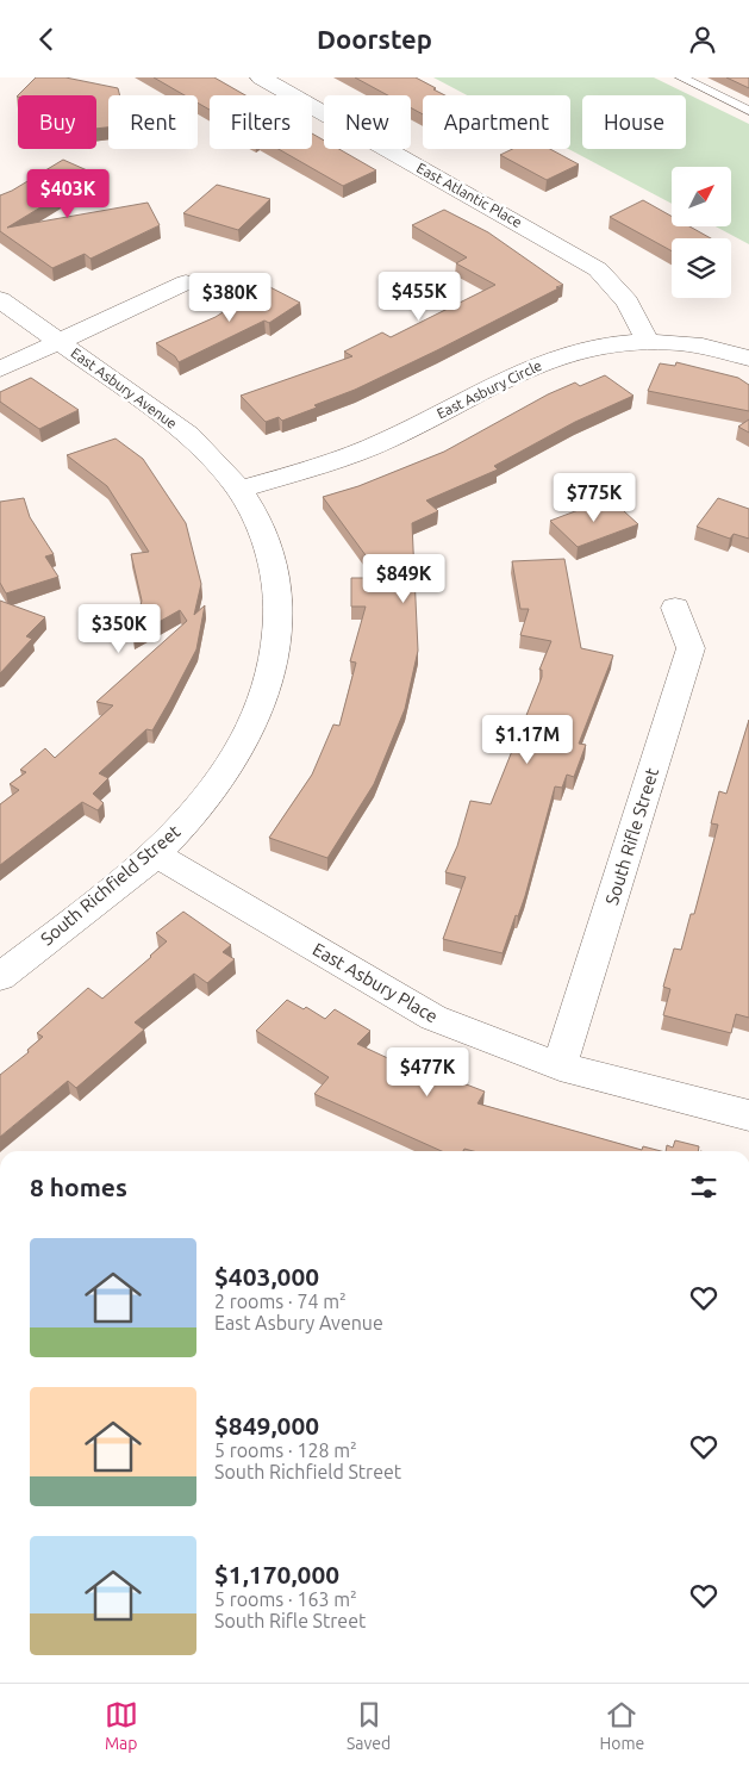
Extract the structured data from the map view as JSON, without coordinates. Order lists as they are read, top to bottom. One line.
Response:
{"streets":{"street":["East Atlantic Place","East Asbury Avenue","East Asbury Circle","South Rifle Street","South Richfield Street","East Asbury Place"]},"crossings":[["East Atlantic Place","East Asbury Circle"],["East Asbury Avenue","East Asbury Circle"],["East Asbury Avenue","South Richfield Street"],["East Asbury Circle","South Richfield Street"],["South Rifle Street","East Asbury Place"],["South Richfield Street","East Asbury Place"]],"north":"top right","page":{"header":"Doorstep","chip":["Buy","Rent","Filters","New","Apartment","House"],"price":["$403K","$455K","$380K","$775K","$849K","$350K","$1.17M","$477K"],"heading":"8 homes","list":[{"name":"$403,000","note":"2 rooms · 74 m² · East Asbury Avenue"},{"name":"$849,000","note":"5 rooms · 128 m² · South Richfield Street"},{"name":"$1,170,000","note":"5 rooms · 163 m² · South Rifle Street"}],"tabs":["Map","Saved","Home"]}}
